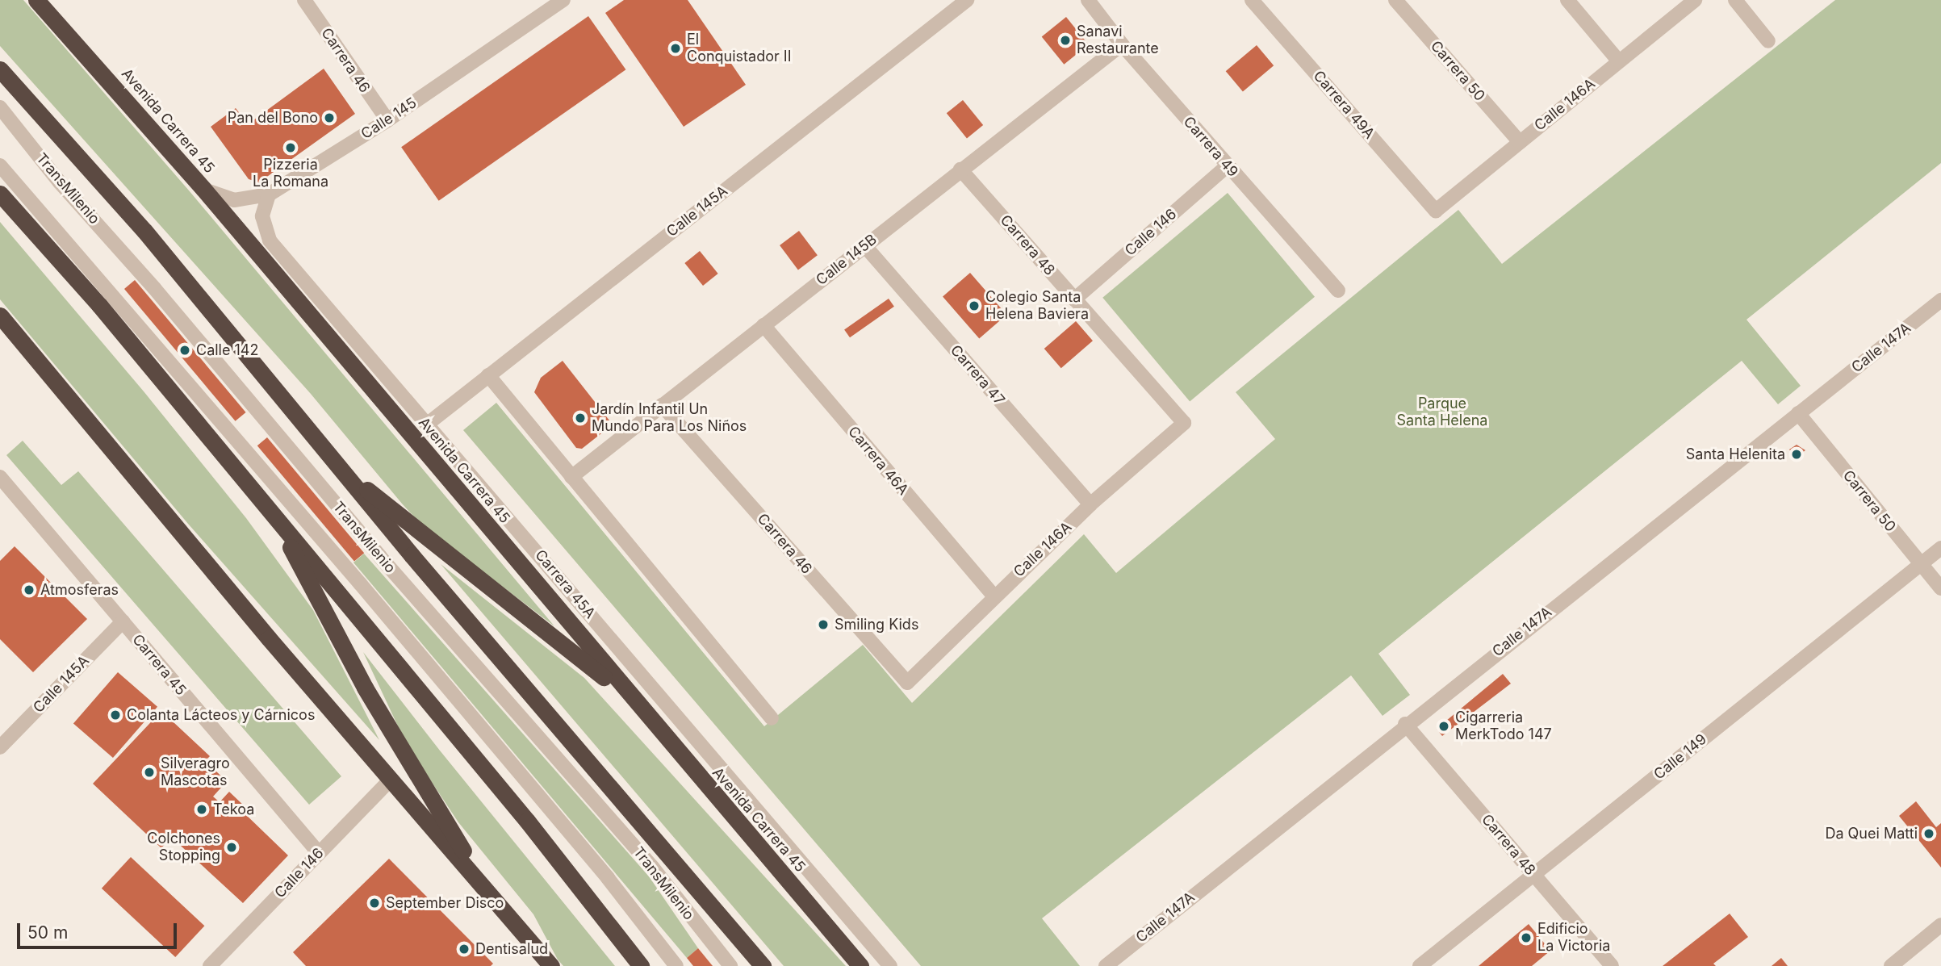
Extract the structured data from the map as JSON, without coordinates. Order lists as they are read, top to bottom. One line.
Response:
{"streets":{"highway":["Avenida Carrera 45"],"street":["Carrera 46","Carrera 50","Carrera 49A","Calle 146A","Calle 145","Carrera 49","TransMilenio","Calle 145A","Calle 146","Carrera 48","Calle 145B","Calle 147A","Carrera 47","Carrera 46A","Carrera 45A","Carrera 45","Calle 149"]},"crossings":[["Carrera 46","Calle 146A"],["Carrera 46","Calle 145"],["Carrera 46","Calle 145B"],["Carrera 50","Calle 146A"],["Carrera 50","Calle 147A"],["Carrera 50","Calle 149"],["Carrera 49A","Calle 146A"],["Calle 146A","Carrera 48"],["Calle 146A","Carrera 47"],["Calle 146A","Carrera 46A"],["Calle 145","Avenida Carrera 45"],["Calle 145","Carrera 45A"],["Carrera 49","Calle 146"],["Carrera 49","Calle 145B"],["Calle 145A","Carrera 45A"],["Calle 145A","Carrera 45"],["Calle 146","Carrera 48"],["Calle 146","Carrera 45"],["Carrera 48","Calle 145B"],["Carrera 48","Calle 147A"],["Carrera 48","Calle 149"],["Calle 145B","Carrera 47"],["Calle 145B","Carrera 46A"]],"parks":["Parque Santa Helena"],"places":["Sanavi Restaurante","El Conquistador II","Pan del Bono","Pizzeria La Romana","Colegio Santa Helena Baviera","Calle 142","Jardín Infantil Un Mundo Para Los Niños","Santa Helenita","Atmosferas","Smiling Kids","Colanta Lácteos y Cárnicos","Cigarreria MerkTodo 147","Silveragro Mascotas","Tekoa","Da Quei Matti","Colchones Stopping","September Disco","Edificio La Victoria","Dentisalud"],"scale_bar":"50 m"}
